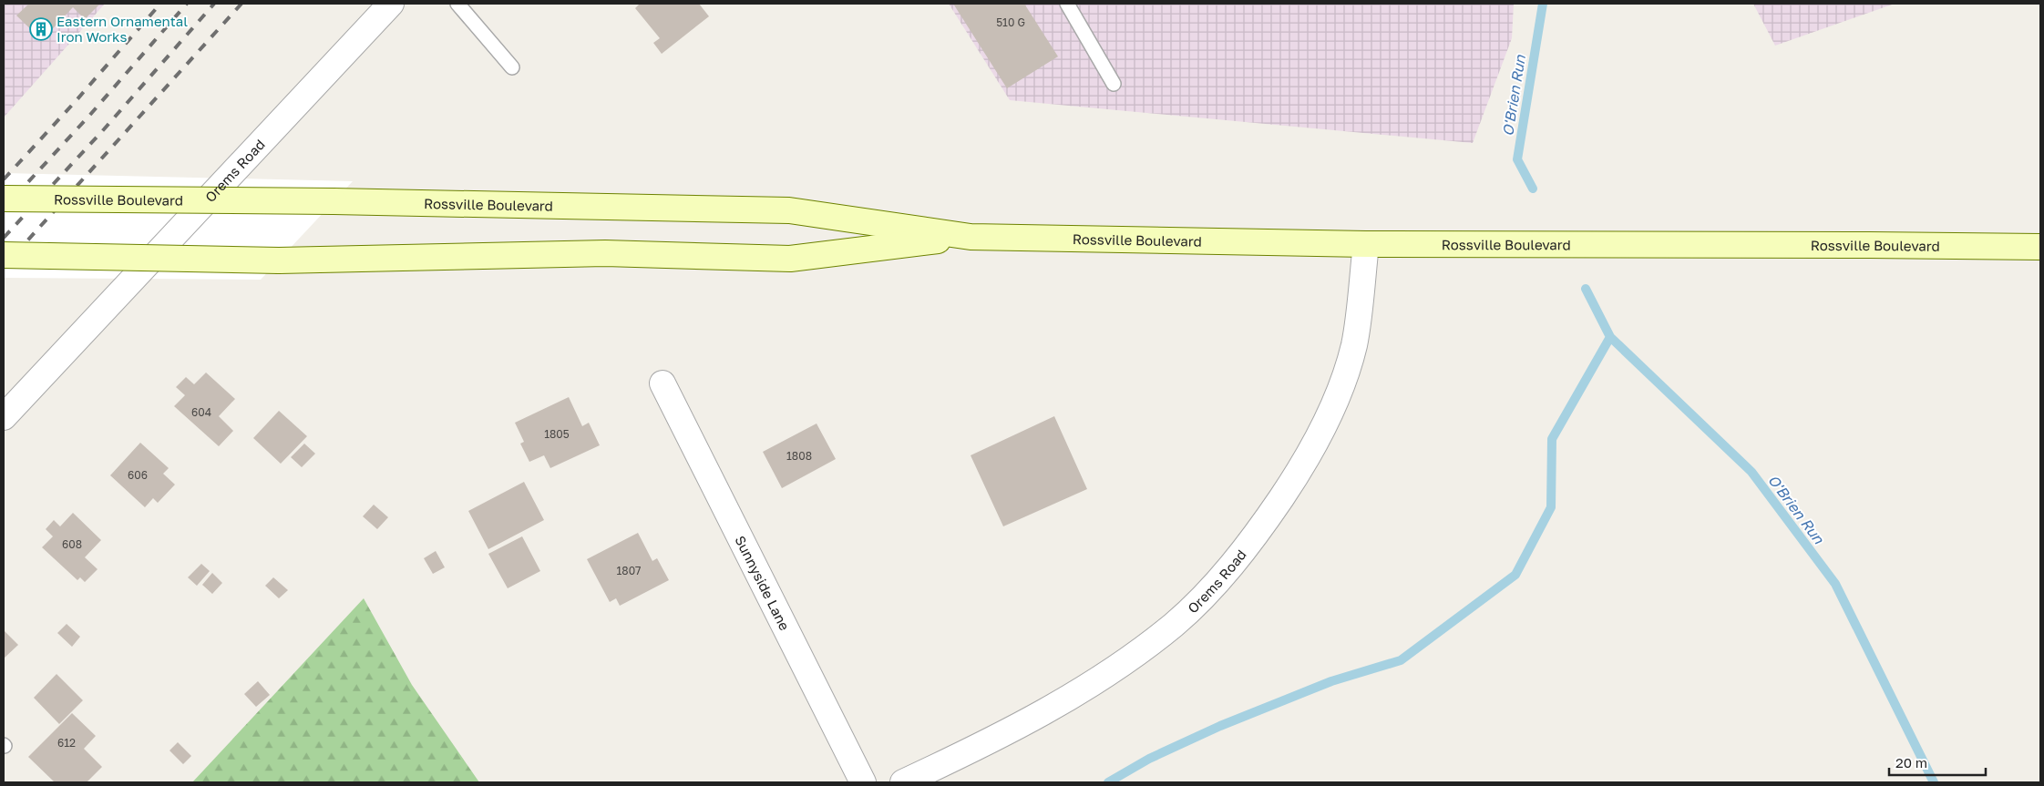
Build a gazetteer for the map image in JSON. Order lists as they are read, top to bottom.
{
  "streets": {
    "main road": ["Rossville Boulevard"],
    "street": ["Orems Road", "Sunnyside Lane"]
  },
  "crossings": [
    ["Orems Road", "Rossville Boulevard"]
  ],
  "water": ["O'Brien Run"],
  "places": {
    "building": ["Eastern Ornamental Iron Works"]
  },
  "house_numbers": [
    "510 G",
    "604",
    "1805",
    "1808",
    "606",
    "608",
    "1807",
    "612"
  ],
  "scale_bar": "20 m"
}
